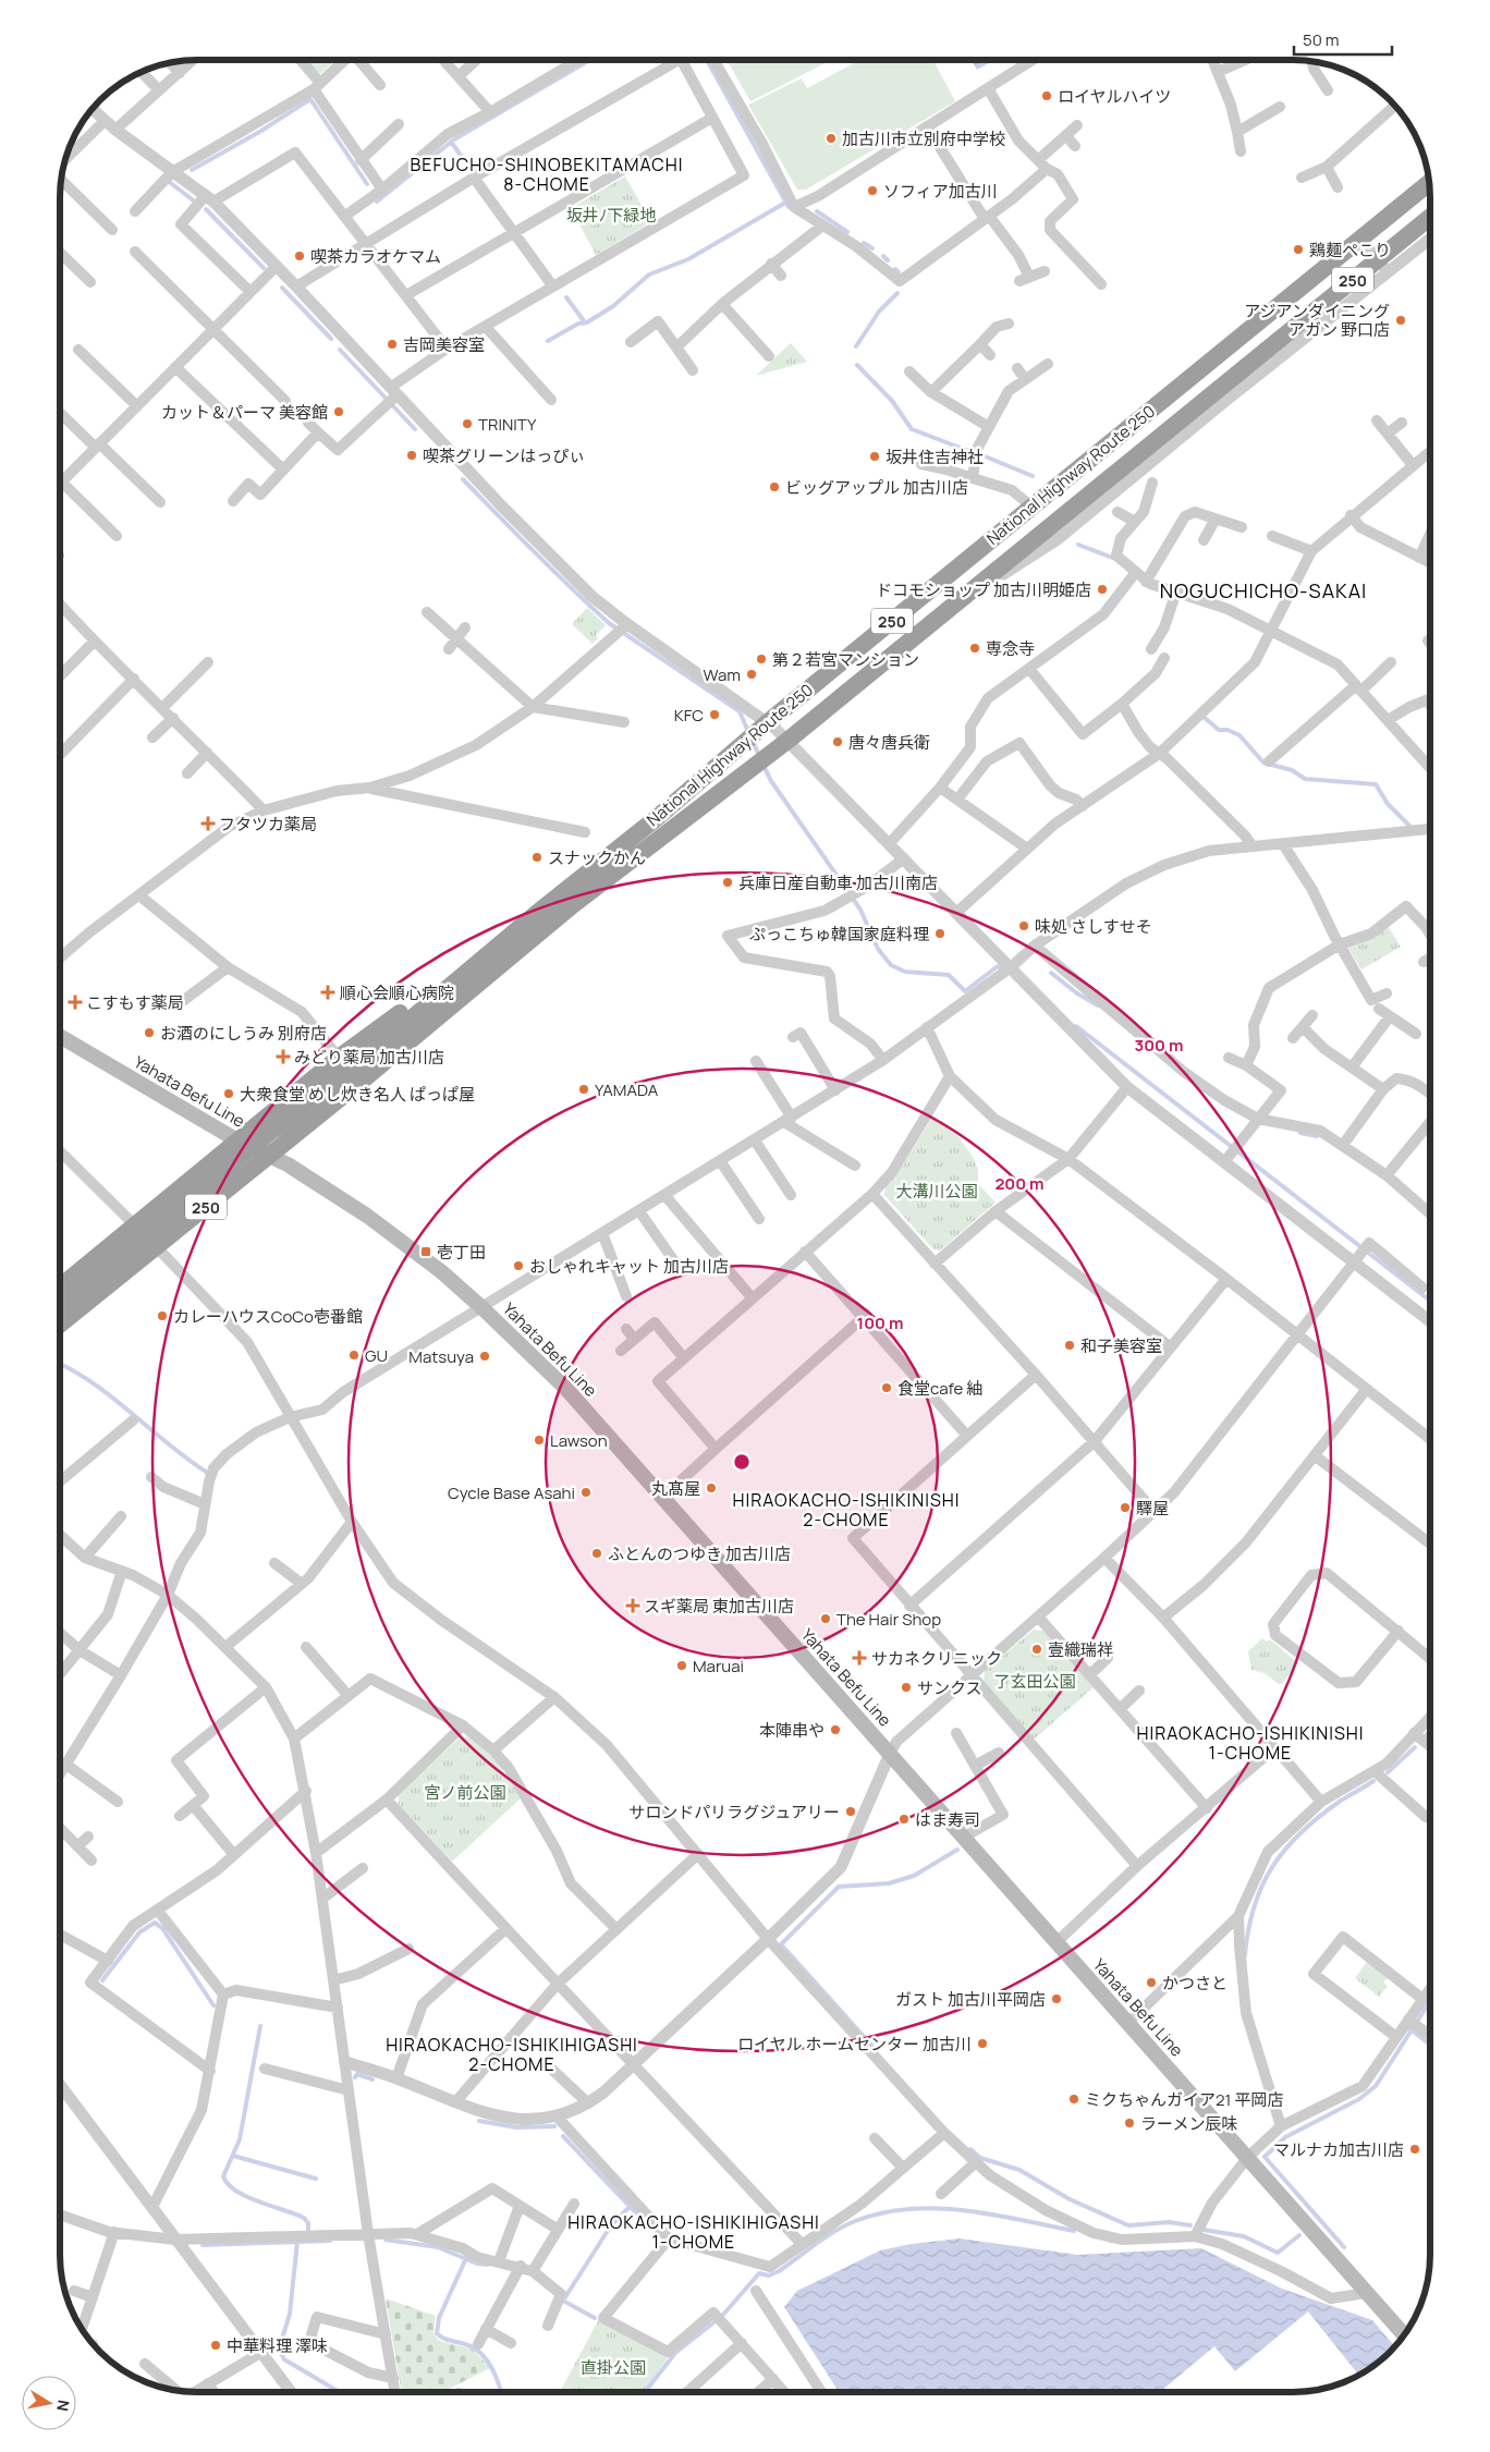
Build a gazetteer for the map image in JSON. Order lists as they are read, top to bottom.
{
  "streets": {
    "highway": ["250", "National Highway Route 250"],
    "main road": ["Yahata Befu Line"]
  },
  "crossings": [
    ["250", "National Highway Route 250"],
    ["250", "Yahata Befu Line"]
  ],
  "districts": [
    "BEFUCHO-SHINOBEKITAMACHI 8-CHOME",
    "NOGUCHICHO-SAKAI",
    "HIRAOKACHO-ISHIKINISHI 2-CHOME",
    "HIRAOKACHO-ISHIKINISHI 1-CHOME",
    "HIRAOKACHO-ISHIKIHIGASHI 2-CHOME",
    "HIRAOKACHO-ISHIKIHIGASHI 1-CHOME"
  ],
  "parks": [
    "坂井ﾉ下緑地",
    "大溝川公園",
    "了玄田公園",
    "宮ノ前公園",
    "直掛公園"
  ],
  "places": {
    "other": [
      "ロイヤルハイツ",
      "加古川市立別府中学校",
      "ソフィア加古川",
      "鶏麺ぺこり",
      "喫茶カラオケマム",
      "アジアンダイニング アガン 野口店",
      "吉岡美容室",
      "カット＆パーマ 美容館",
      "TRINITY",
      "喫茶グリーンはっぴぃ",
      "坂井住吉神社",
      "ビッグアップル 加古川店",
      "ドコモショップ 加古川明姫店",
      "専念寺",
      "第２若宮マンション",
      "Wam",
      "KFC",
      "唐々唐兵衛",
      "スナックかん",
      "兵庫日産自動車 加古川南店",
      "味処 さしすせそ",
      "ぷっこちゅ韓国家庭料理",
      "お酒のにしうみ 別府店",
      "YAMADA",
      "大衆食堂 めし炊き名人 ぱっぱ屋",
      "おしゃれキャット 加古川店",
      "カレーハウスCoCo壱番館",
      "和子美容室",
      "GU",
      "Matsuya",
      "食堂cafe 紬",
      "Lawson",
      "丸髙屋",
      "Cycle Base Asahi",
      "驛屋",
      "ふとんのつゆき 加古川店",
      "The Hair Shop",
      "壹織瑞祥",
      "Maruai",
      "サンクス",
      "本陣串や",
      "サロンドパリラグジュアリー",
      "はま寿司",
      "かつさと",
      "ガスト 加古川平岡店",
      "ロイヤル ホームセンター 加古川",
      "ミクちゃんガイア21 平岡店",
      "ラーメン辰味",
      "マルナカ加古川店",
      "中華料理 澤味"
    ],
    "health": [
      "フタツカ薬局",
      "順心会順心病院",
      "こすもす薬局",
      "みどり薬局 加古川店",
      "スギ薬局 東加古川店",
      "サカネクリニック"
    ],
    "transit": ["壱丁田"]
  },
  "scale_bar": "50 m",
  "north": "right",
  "rings": ["300 m", "200 m", "100 m"]
}
